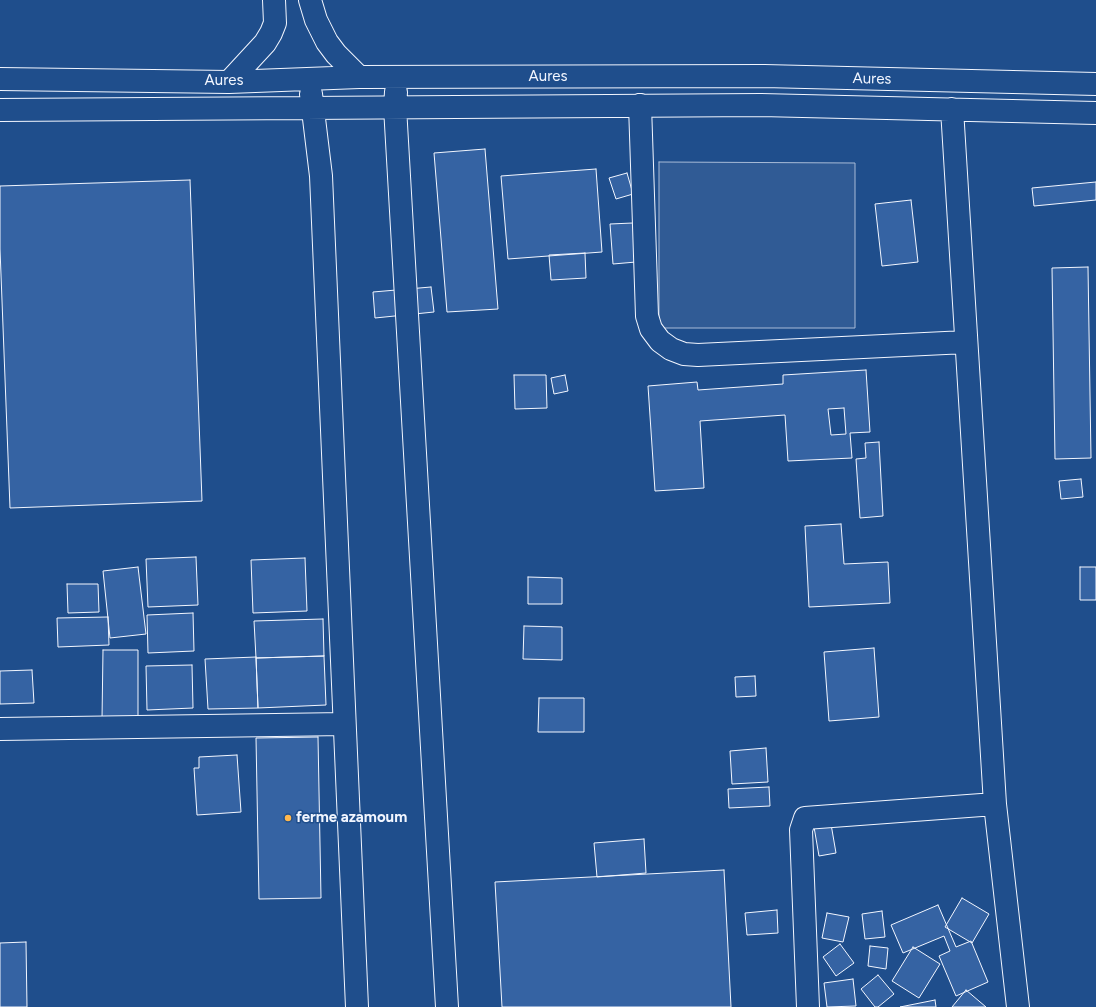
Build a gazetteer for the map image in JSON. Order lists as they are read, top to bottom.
{
  "streets": {
    "street": ["Aures"]
  },
  "places": ["ferme azamoum"]
}
